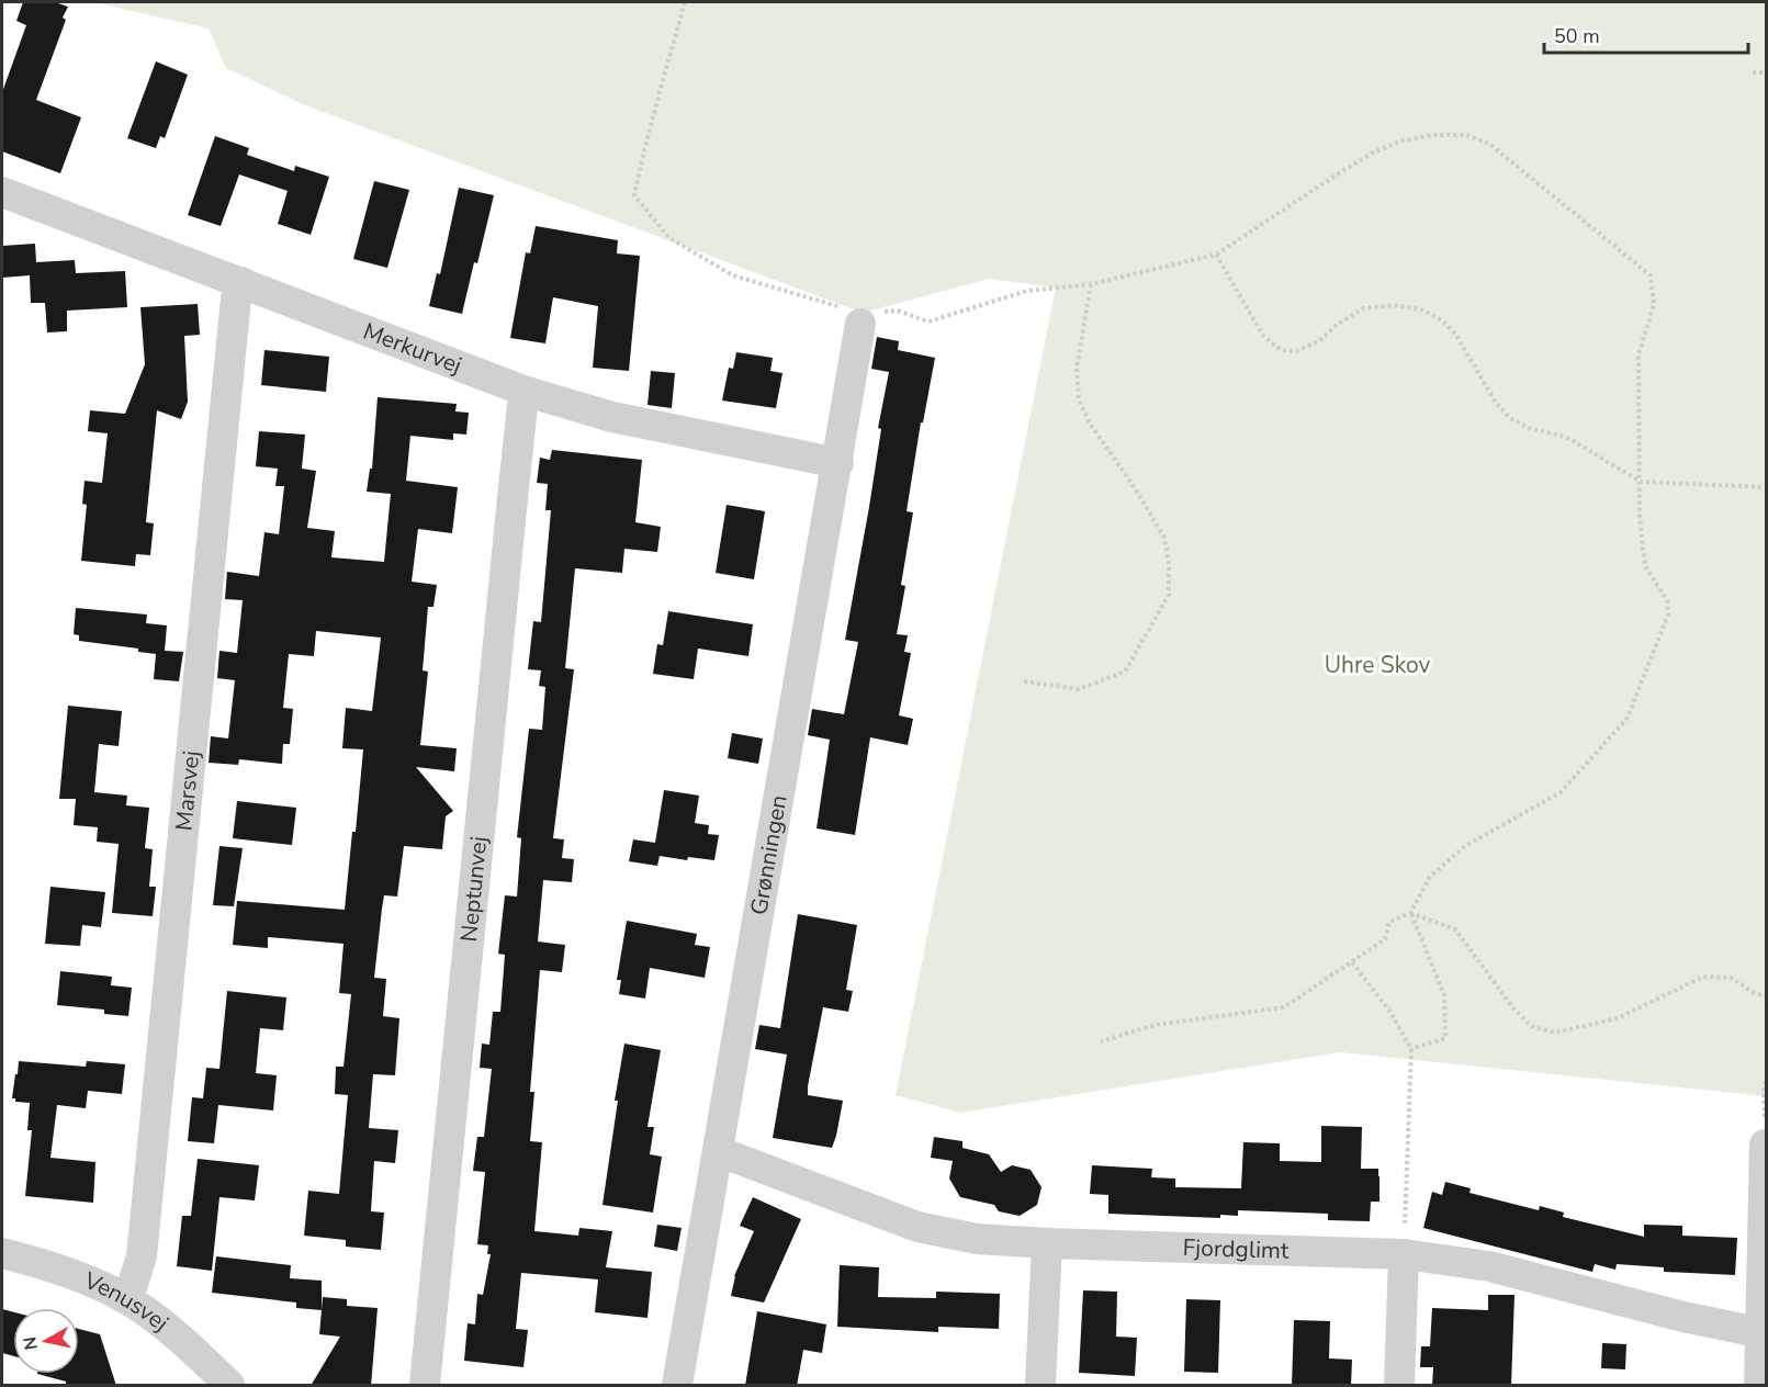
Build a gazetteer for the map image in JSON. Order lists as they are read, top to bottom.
{
  "streets": {
    "street": [
      "Merkurvej",
      "Marsvej",
      "Grønningen",
      "Neptunvej",
      "Fjordglimt",
      "Venusvej"
    ]
  },
  "crossings": [
    ["Merkurvej", "Marsvej"],
    ["Merkurvej", "Grønningen"],
    ["Merkurvej", "Neptunvej"],
    ["Marsvej", "Venusvej"],
    ["Grønningen", "Fjordglimt"]
  ],
  "parks": ["Uhre Skov"],
  "scale_bar": "50 m",
  "north": "left"
}
